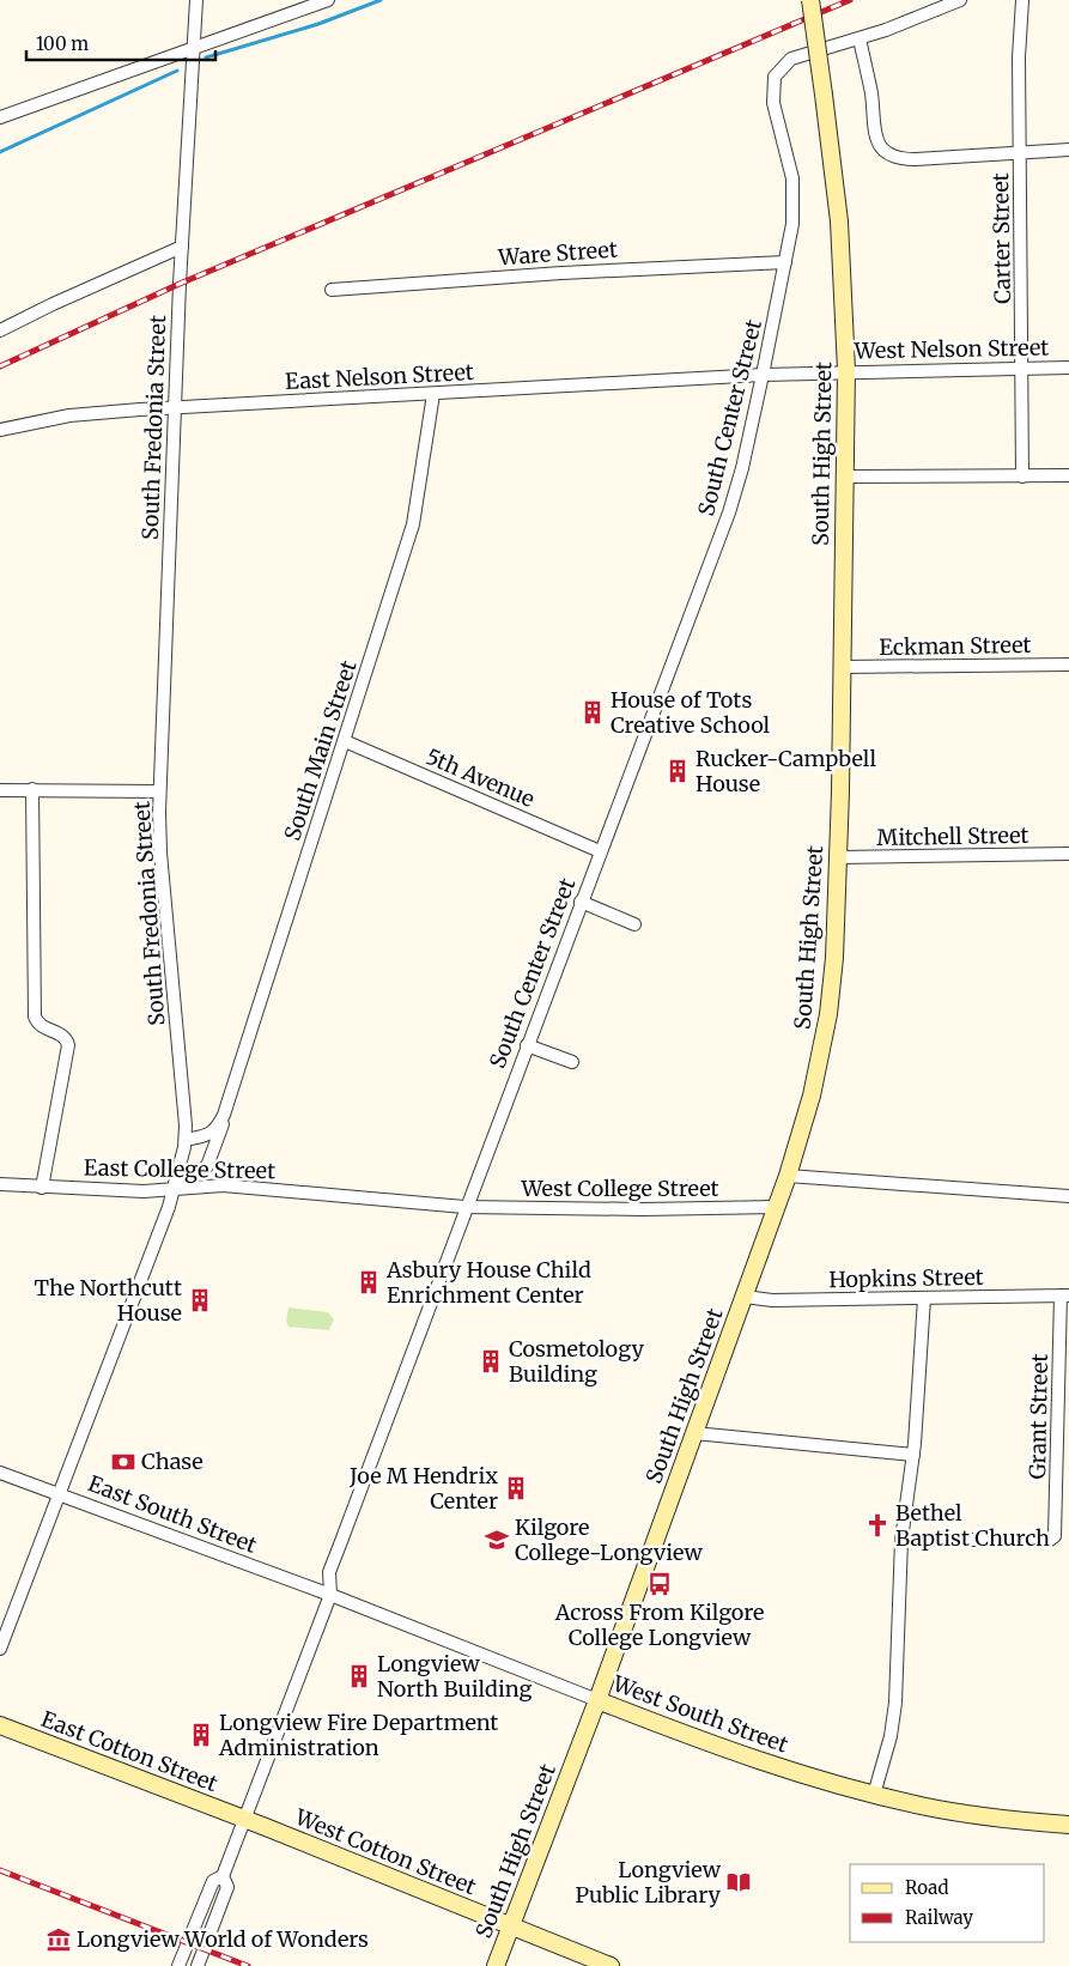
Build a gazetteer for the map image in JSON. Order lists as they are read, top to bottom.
{
  "streets": {
    "main road": [
      "South High Street",
      "West South Street",
      "East Cotton Street",
      "West Cotton Street"
    ],
    "street": [
      "Carter Street",
      "Ware Street",
      "West Nelson Street",
      "East Nelson Street",
      "South Center Street",
      "South Fredonia Street",
      "Eckman Street",
      "South Main Street",
      "5th Avenue",
      "Mitchell Street",
      "East College Street",
      "West College Street",
      "Hopkins Street",
      "Grant Street",
      "East South Street"
    ]
  },
  "crossings": [
    ["Carter Street", "West Nelson Street"],
    ["Ware Street", "South Center Street"],
    ["West Nelson Street", "East Nelson Street"],
    ["West Nelson Street", "South Center Street"],
    ["West Nelson Street", "South High Street"],
    ["East Nelson Street", "South Center Street"],
    ["East Nelson Street", "South Fredonia Street"],
    ["East Nelson Street", "South Main Street"],
    ["South Center Street", "5th Avenue"],
    ["South Center Street", "East College Street"],
    ["South Center Street", "West College Street"],
    ["South Center Street", "East South Street"],
    ["South Center Street", "West South Street"],
    ["South Center Street", "East Cotton Street"],
    ["South Center Street", "West Cotton Street"],
    ["South Fredonia Street", "South Main Street"],
    ["South Fredonia Street", "East College Street"],
    ["South Fredonia Street", "East South Street"],
    ["South High Street", "Eckman Street"],
    ["South High Street", "Mitchell Street"],
    ["South High Street", "West College Street"],
    ["South High Street", "Hopkins Street"],
    ["South High Street", "West South Street"],
    ["South High Street", "West Cotton Street"],
    ["South Main Street", "5th Avenue"],
    ["South Main Street", "East College Street"],
    ["East College Street", "West College Street"],
    ["Hopkins Street", "Grant Street"],
    ["East South Street", "West South Street"],
    ["East Cotton Street", "West Cotton Street"]
  ],
  "places": {
    "building": [
      "House of Tots Creative School",
      "Rucker-Campbell House",
      "Asbury House Child Enrichment Center",
      "The Northcutt House",
      "Cosmetology Building",
      "Joe M Hendrix Center",
      "Longview North Building",
      "Longview Fire Department Administration"
    ],
    "bank": ["Chase"],
    "church": ["Bethel Baptist Church"],
    "school or university": ["Kilgore College-Longview"],
    "bus stop": ["Across From Kilgore College Longview"],
    "library": ["Longview Public Library"],
    "museum": ["Longview World of Wonders"]
  },
  "legend": ["Road", "Railway"],
  "scale_bar": "100 m"
}
